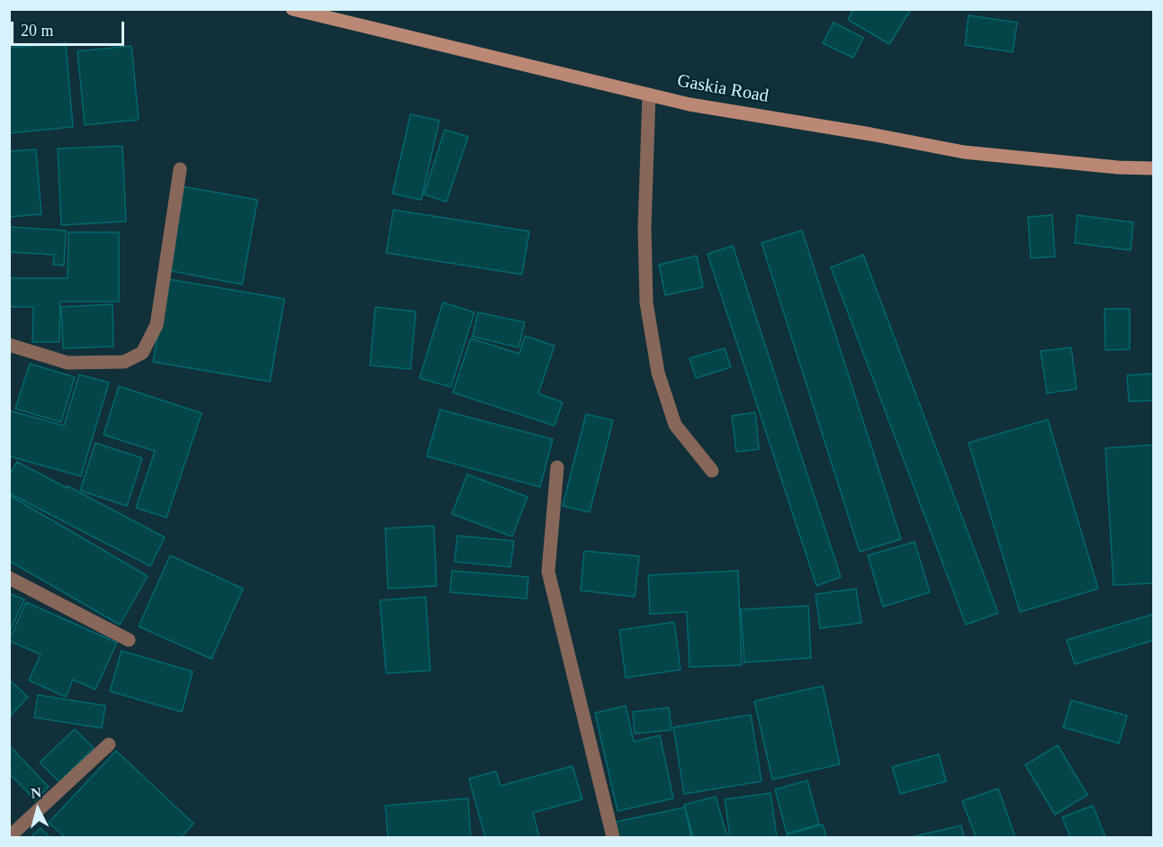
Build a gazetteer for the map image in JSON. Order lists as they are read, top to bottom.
{
  "streets": {
    "main road": ["Gaskia Road"]
  },
  "scale_bar": "20 m",
  "north": "top"
}
